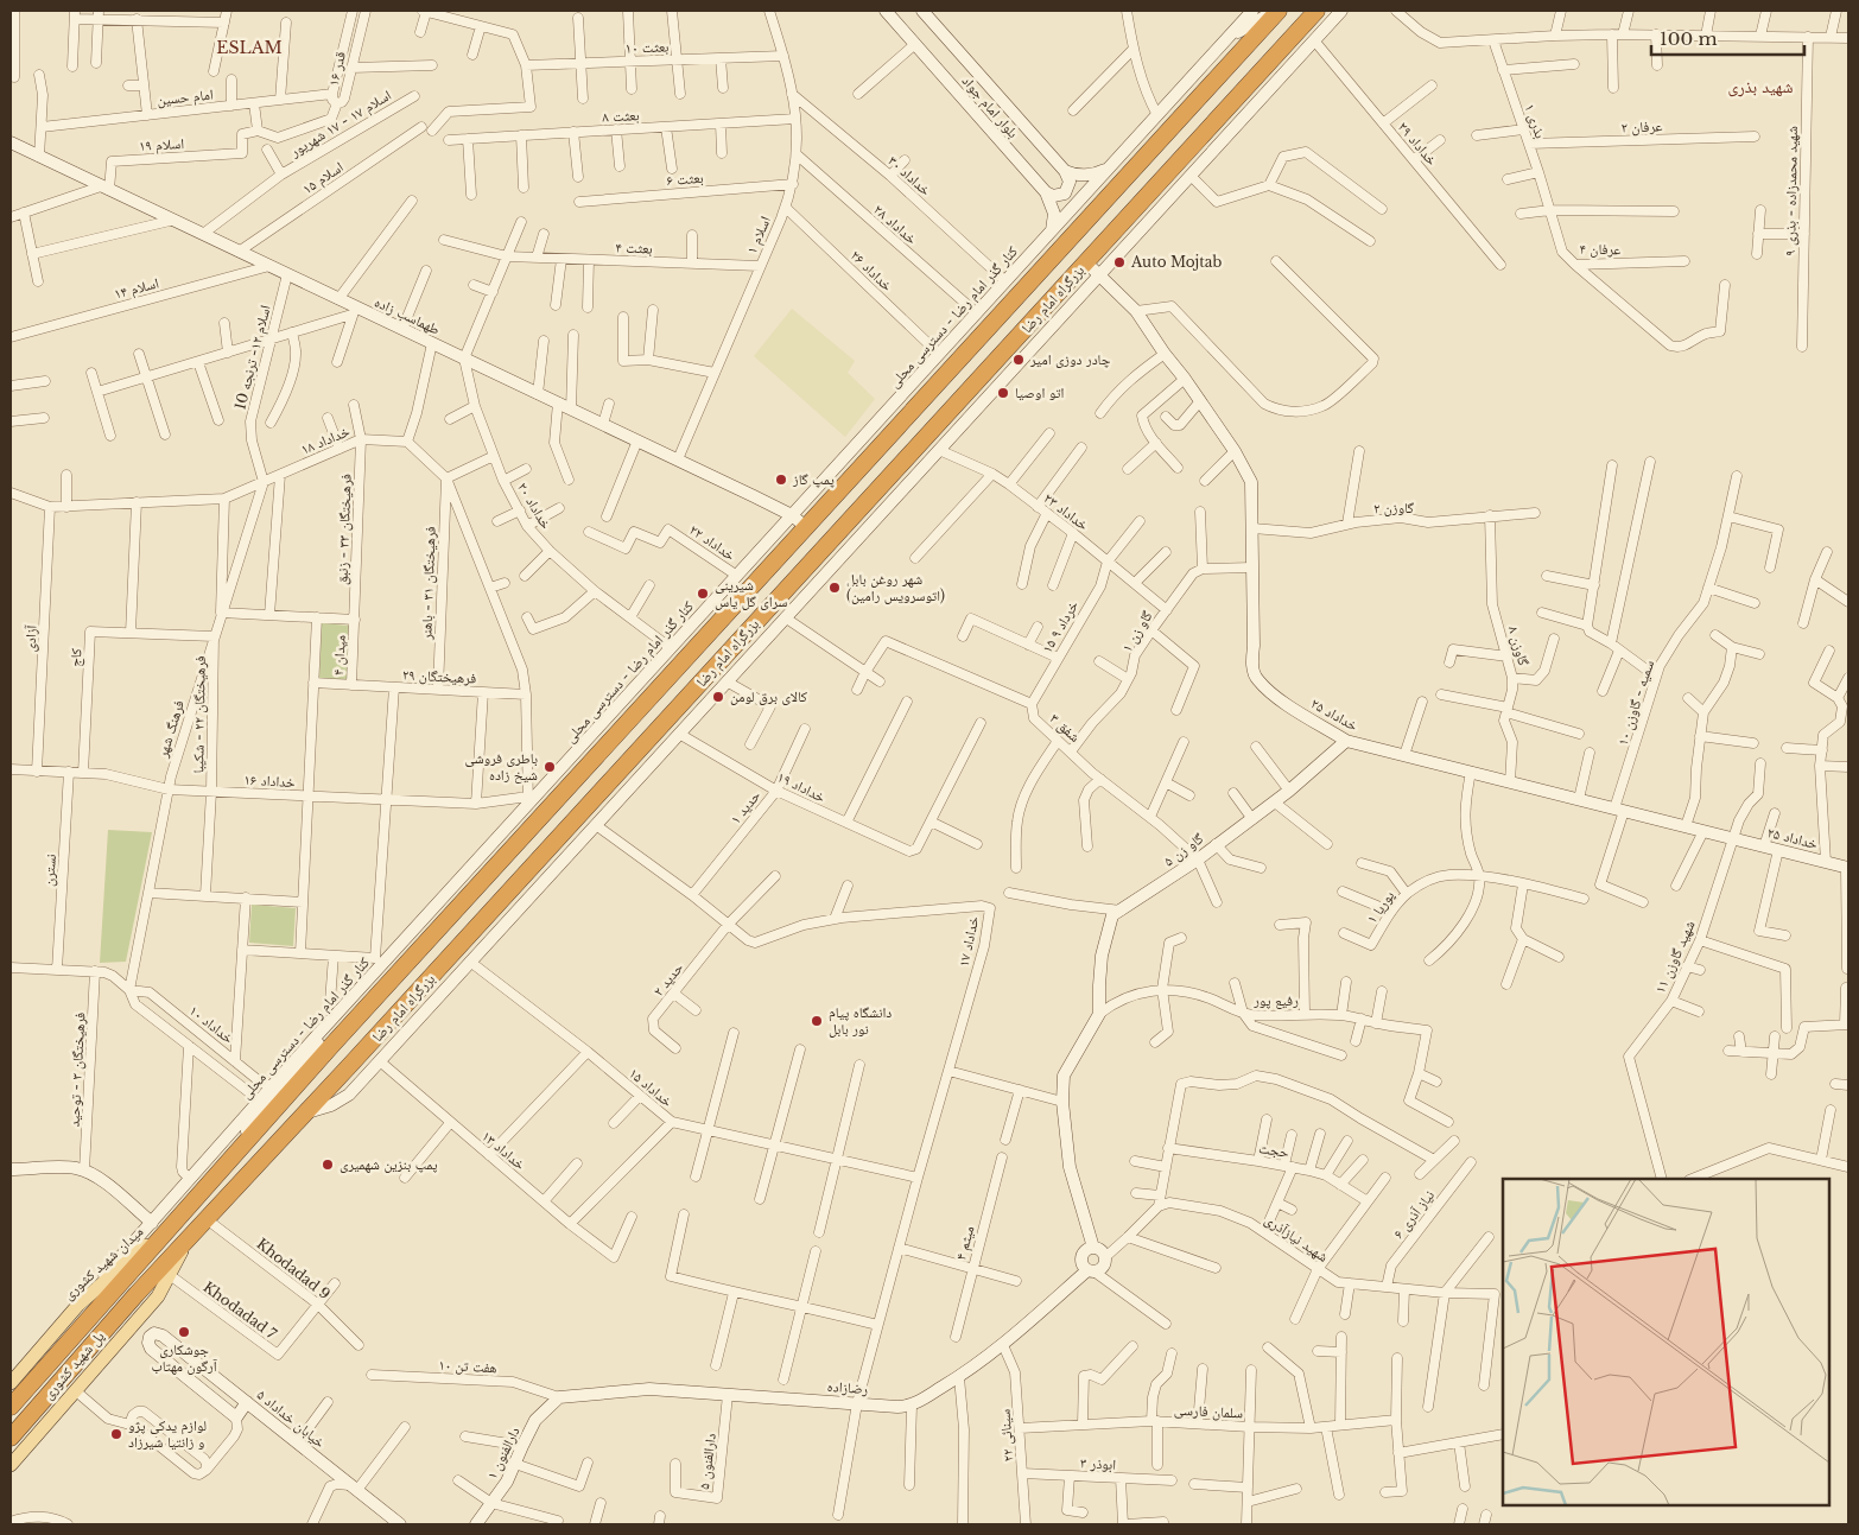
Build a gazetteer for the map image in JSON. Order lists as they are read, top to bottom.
{
  "streets": {
    "highway": ["بزرگراه امام رضا", "پل شهید کشوری"],
    "main road": [
      "بلوار امام جواد",
      "طهماسب زاده",
      "کنار گذر امام رضا - دسترسی محلی",
      "خداداد ۲۵",
      "گاو زن ۵",
      "میدان شهید کشوری",
      "رضازاده",
      "خیابان خداداد ۵",
      "دارالفنون ۱"
    ],
    "street": [
      "بعثت ۱۰",
      "قدر ۱۶",
      "امام حسین",
      "بعثت ۸",
      "بذری ۱",
      "اسلام ۱۷ - ۱۷ شهریور",
      "عرفان ۲",
      "خداداد ۲۹",
      "اسلام ۱۹",
      "خداداد ۳۰",
      "اسلام ۱۵",
      "بعثت ۶",
      "شهید محمدزاده - بذری ۹",
      "خداداد ۲۸",
      "اسلام ۱",
      "بعثت ۴",
      "عرفان ۴",
      "خداداد ۲۶",
      "اسلام ۱۴",
      "اسلام ۱۲- ترنجه 10",
      "خداداد ۱۸",
      "خداداد ۲۰",
      "گاوزن ۲",
      "خداداد ۲۳",
      "فرهیختگان ۳۳ - زنبق",
      "خداداد ۲۲",
      "فرهیختگان ۳۱ - باهنر",
      "۱۵ خرداد ۹",
      "گاو زن ۱",
      "آزادی",
      "گاوزن ۸",
      "میدان ۴",
      "کاج",
      "فرهیختگان ۲۹",
      "سمیه - گاوزن ۱۰",
      "فرهیختگان ۲۲ - شکیبا",
      "شفق ۳",
      "فرهنگ شهر",
      "خداداد ۱۶",
      "خداداد ۱۹",
      "حدید ۱",
      "نسترن",
      "پوریا ۱",
      "خداداد ۱۷",
      "شهید گاوزن ۱۱",
      "حدید ۲",
      "رفیع پور",
      "خداداد ۱۰",
      "فرهیختگان ۳ - توحید",
      "خداداد ۱۵",
      "خداداد ۱۳",
      "حجت",
      "نیاز آذری ۶",
      "شهید نیازآذری",
      "میثم ۴",
      "Khodadad 9",
      "Khodadad 7",
      "هفت تن ۱۰",
      "سلمان فارسی",
      "سینائی ۲۲",
      "دارالفنون ۵",
      "ابوذر ۳"
    ]
  },
  "crossings": [
    ["بعثت ۱۰", "اسلام ۱"],
    ["قدر ۱۶", "امام حسین"],
    ["بلوار امام جواد", "کنار گذر امام رضا - دسترسی محلی"],
    ["بعثت ۸", "اسلام ۱"],
    ["بذری ۱", "عرفان ۲"],
    ["بذری ۱", "عرفان ۴"],
    ["اسلام ۱۷ - ۱۷ شهریور", "طهماسب زاده"],
    ["اسلام ۱۹", "طهماسب زاده"],
    ["خداداد ۳۰", "اسلام ۱"],
    ["خداداد ۳۰", "کنار گذر امام رضا - دسترسی محلی"],
    ["اسلام ۱۵", "طهماسب زاده"],
    ["بعثت ۶", "اسلام ۱"],
    ["خداداد ۲۸", "اسلام ۱"],
    ["خداداد ۲۸", "کنار گذر امام رضا - دسترسی محلی"],
    ["اسلام ۱", "بعثت ۴"],
    ["اسلام ۱", "خداداد ۲۶"],
    ["اسلام ۱", "طهماسب زاده"],
    ["خداداد ۲۶", "کنار گذر امام رضا - دسترسی محلی"],
    ["اسلام ۱۴", "طهماسب زاده"],
    ["بزرگراه امام رضا", "طهماسب زاده"],
    ["بزرگراه امام رضا", "خداداد ۲۵"],
    ["بزرگراه امام رضا", "میدان شهید کشوری"],
    ["بزرگراه امام رضا", "Khodadad 9"],
    ["بزرگراه امام رضا", "پل شهید کشوری"],
    ["طهماسب زاده", "کنار گذر امام رضا - دسترسی محلی"],
    ["طهماسب زاده", "اسلام ۱۲- ترنجه 10"],
    ["طهماسب زاده", "خداداد ۲۰"],
    ["کنار گذر امام رضا - دسترسی محلی", "خداداد ۲۰"],
    ["کنار گذر امام رضا - دسترسی محلی", "خداداد ۲۲"],
    ["کنار گذر امام رضا - دسترسی محلی", "خداداد ۱۶"],
    ["کنار گذر امام رضا - دسترسی محلی", "خداداد ۱۰"],
    ["کنار گذر امام رضا - دسترسی محلی", "میدان شهید کشوری"],
    ["اسلام ۱۲- ترنجه 10", "خداداد ۱۸"],
    ["اسلام ۱۲- ترنجه 10", "فرهنگ شهر"],
    ["خداداد ۱۸", "فرهیختگان ۳۳ - زنبق"],
    ["خداداد ۱۸", "آزادی"],
    ["خداداد ۱۸", "فرهنگ شهر"],
    ["گاوزن ۲", "گاوزن ۸"],
    ["گاوزن ۲", "خداداد ۲۵"],
    ["خداداد ۲۳", "۱۵ خرداد ۹"],
    ["خداداد ۲۳", "گاو زن ۱"],
    ["فرهیختگان ۳۳ - زنبق", "میدان ۴"],
    ["فرهیختگان ۳۱ - باهنر", "فرهیختگان ۲۹"],
    ["۱۵ خرداد ۹", "شفق ۳"],
    ["گاو زن ۱", "شفق ۳"],
    ["آزادی", "خداداد ۱۶"],
    ["گاوزن ۸", "خداداد ۲۵"],
    ["میدان ۴", "فرهیختگان ۲۹"],
    ["کاج", "فرهیختگان ۲۲ - شکیبا"],
    ["کاج", "فرهنگ شهر"],
    ["کاج", "خداداد ۱۶"],
    ["سمیه - گاوزن ۱۰", "خداداد ۲۵"],
    ["فرهیختگان ۲۲ - شکیبا", "فرهنگ شهر"],
    ["فرهیختگان ۲۲ - شکیبا", "خداداد ۱۶"],
    ["خداداد ۲۵", "گاو زن ۵"],
    ["خداداد ۲۵", "شهید گاوزن ۱۱"],
    ["شفق ۳", "گاو زن ۵"],
    ["فرهنگ شهر", "خداداد ۱۶"],
    ["فرهنگ شهر", "خداداد ۱۰"],
    ["خداداد ۱۶", "نسترن"],
    ["خداداد ۱۹", "حدید ۱"],
    ["حدید ۱", "خداداد ۱۷"],
    ["گاو زن ۵", "رفیع پور"],
    ["نسترن", "خداداد ۱۰"],
    ["خداداد ۱۷", "حدید ۲"],
    ["خداداد ۱۷", "خداداد ۱۵"],
    ["خداداد ۱۷", "رضازاده"],
    ["خداداد ۱۰", "فرهیختگان ۳ - توحید"],
    ["نیاز آذری ۶", "شهید نیازآذری"],
    ["Khodadad 9", "Khodadad 7"],
    ["هفت تن ۱۰", "رضازاده"],
    ["هفت تن ۱۰", "دارالفنون ۱"],
    ["رضازاده", "دارالفنون ۱"],
    ["رضازاده", "دارالفنون ۵"],
    ["سلمان فارسی", "سینائی ۲۲"],
    ["سینائی ۲۲", "ابوذر ۳"]
  ],
  "districts": ["ESLAM", "شهید بذری"],
  "places": [
    "Auto Mojtab",
    "چادر دوزی امیر",
    "اتو اوصیا",
    "پمپ گاز",
    "شهر روغن بابل (اتوسرویس رامین)",
    "شیرینی سرای گل یاس",
    "کالای برق لومن",
    "باطری فروشی شیخ زاده",
    "دانشگاه پیام نور بابل",
    "پمپ بنزین شهمیری",
    "جوشکاری آرگون مهتاب",
    "لوازم یدکی پژو و زانتیا شیرزاد"
  ],
  "scale_bar": "100 m"
}
